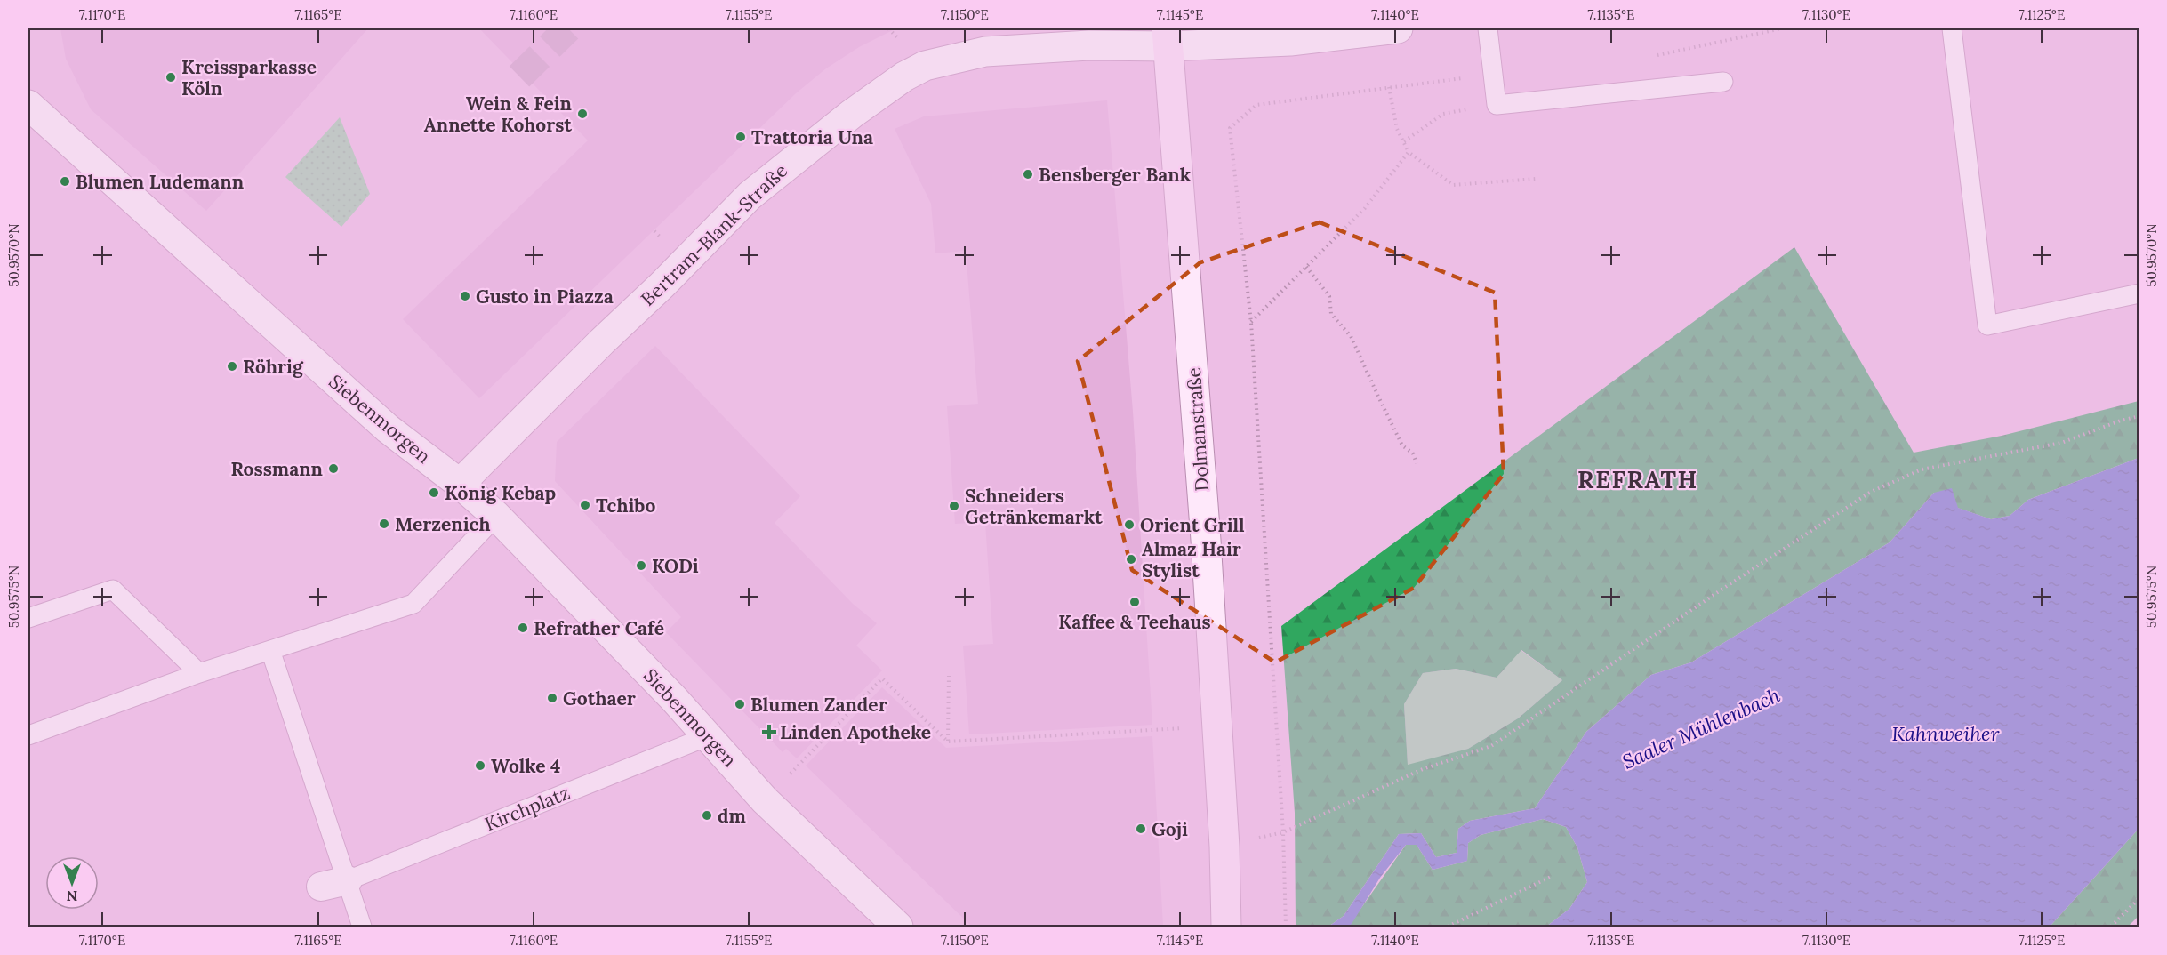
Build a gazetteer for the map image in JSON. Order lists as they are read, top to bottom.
{
  "streets": {
    "main road": ["Dolmanstraße"],
    "street": ["Bertram-Blank-Straße", "Siebenmorgen", "Kirchplatz"]
  },
  "crossings": [
    ["Bertram-Blank-Straße", "Siebenmorgen"],
    ["Bertram-Blank-Straße", "Dolmanstraße"],
    ["Siebenmorgen", "Kirchplatz"]
  ],
  "districts": ["REFRATH"],
  "water": ["Saaler Mühlenbach", "Kahnweiher"],
  "places": {
    "other": [
      "Kreissparkasse Köln",
      "Wein & Fein Annette Kohorst",
      "Trattoria Una",
      "Bensberger Bank",
      "Blumen Ludemann",
      "Gusto in Piazza",
      "Röhrig",
      "Rossmann",
      "König Kebap",
      "Tchibo",
      "Schneiders Getränkemarkt",
      "Merzenich",
      "Orient Grill",
      "Almaz Hair Stylist",
      "KODi",
      "Kaffee & Teehaus",
      "Refrather Café",
      "Gothaer",
      "Blumen Zander",
      "Wolke 4",
      "dm",
      "Goji"
    ],
    "health": ["Linden Apotheke"]
  },
  "north": "bottom",
  "coordinates": [
    "7.1170°E",
    "7.1165°E",
    "7.1160°E",
    "7.1155°E",
    "7.1150°E",
    "7.1145°E",
    "7.1140°E",
    "7.1135°E",
    "7.1130°E",
    "7.1125°E",
    "50.9570°N",
    "50.9575°N"
  ]
}
